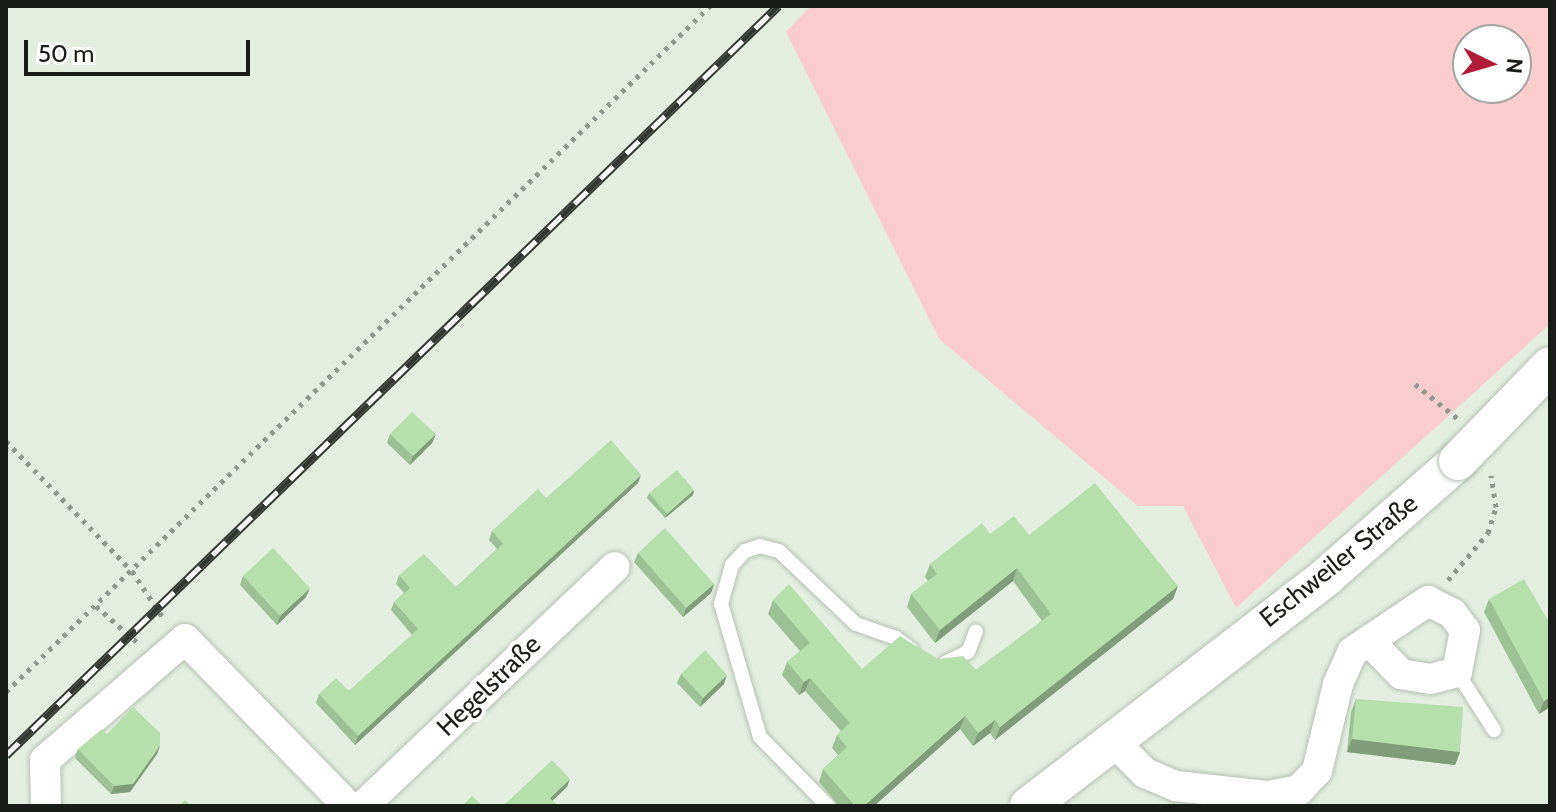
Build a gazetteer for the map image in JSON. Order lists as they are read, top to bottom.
{
  "streets": {
    "street": ["Eschweiler Straße", "Hegelstraße"]
  },
  "scale_bar": "50 m",
  "north": "right"
}
